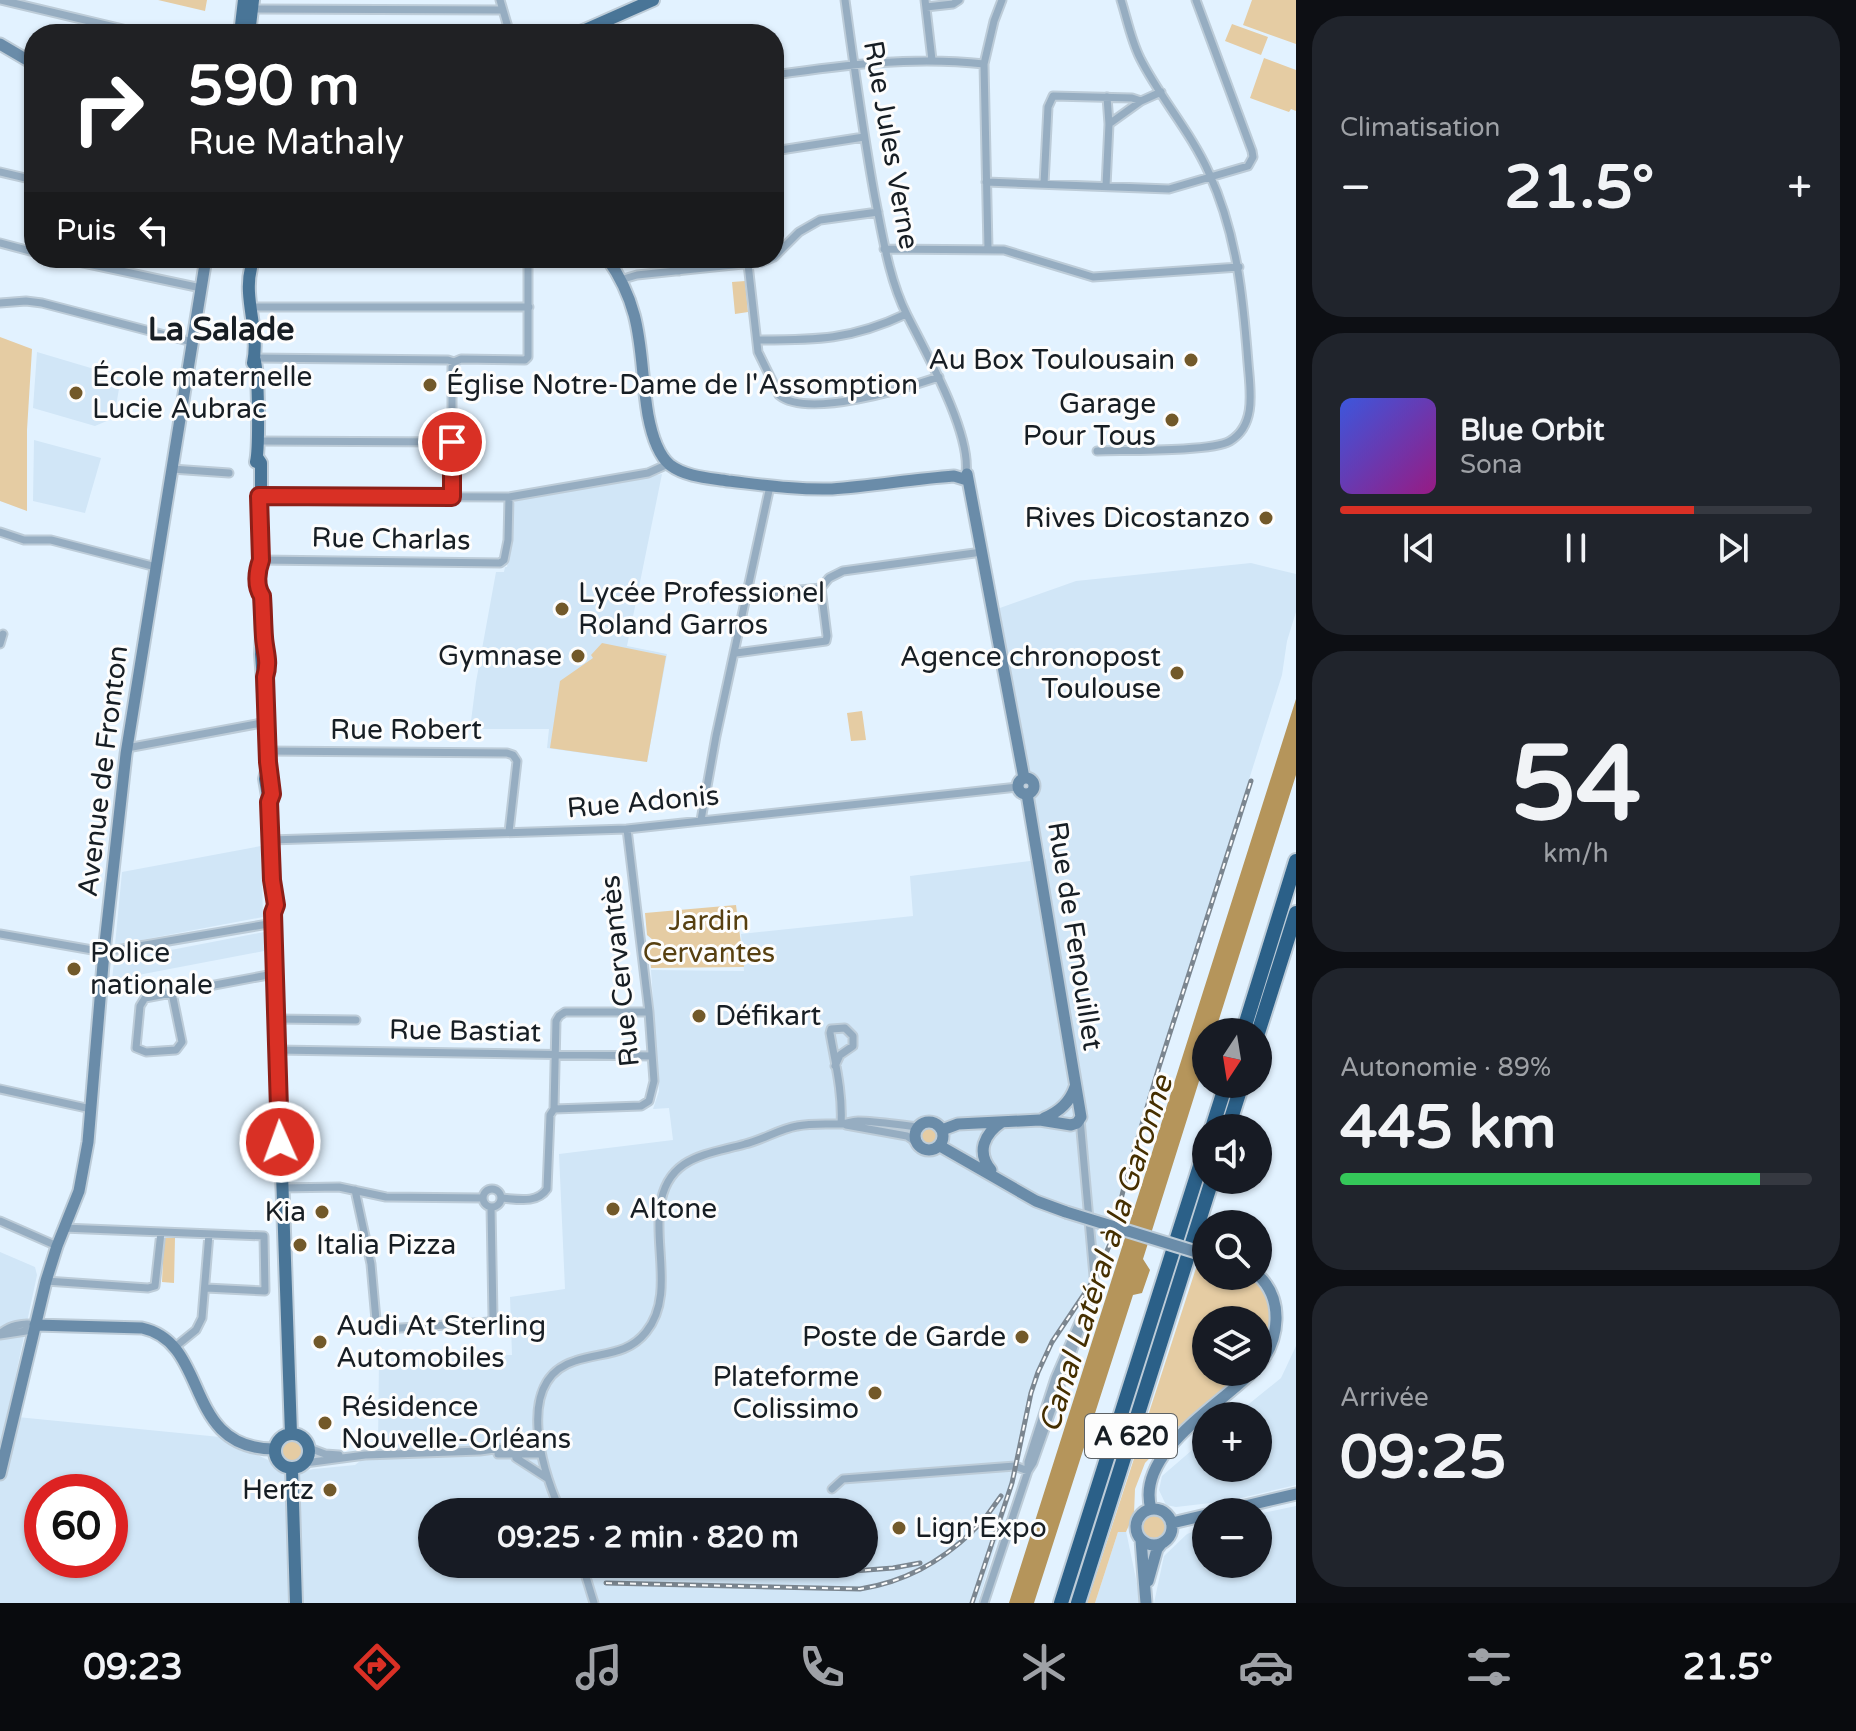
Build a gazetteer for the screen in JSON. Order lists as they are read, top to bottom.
{
  "streets": {
    "highway": ["A 620"],
    "street": [
      "Rue Jules Verne",
      "Rue Charlas",
      "Rue Robert",
      "Avenue de Fronton",
      "Rue Adonis",
      "Rue de Fenouillet",
      "Rue Cervantès",
      "Rue Bastiat"
    ]
  },
  "crossings": [
    ["Rue Jules Verne", "Rue de Fenouillet"],
    ["Rue Robert", "Rue Adonis"],
    ["Rue Adonis", "Rue de Fenouillet"],
    ["Rue Adonis", "Rue Cervantès"],
    ["Rue Cervantès", "Rue Bastiat"]
  ],
  "districts": ["La Salade"],
  "water": ["Canal Latéral à la Garonne"],
  "parks": ["Jardin Cervantes"],
  "places": [
    "Au Box Toulousain",
    "Église Notre-Dame de l'Assomption",
    "École maternelle Lucie Aubrac",
    "Garage Pour Tous",
    "Rives Dicostanzo",
    "Lycée Professionel Roland Garros",
    "Gymnase",
    "Agence chronopost Toulouse",
    "Police nationale",
    "Défikart",
    "Altone",
    "Kia",
    "Italia Pizza",
    "Poste de Garde",
    "Audi At Sterling Automobiles",
    "Plateforme Colissimo",
    "Résidence Nouvelle-Orléans",
    "Hertz",
    "Lign'Expo"
  ],
  "north": "bottom",
  "page": {
    "tile": [
      "Climatisation",
      ["54", "km/h"],
      ["Autonomie · 89%", "445 km"],
      ["Arrivée", "09:25"]
    ],
    "turn": ["590 m", "Rue Mathaly"],
    "heat": ["−", "21.5°", "+"],
    "then": "Puis",
    "song": ["Blue Orbit", "Sona"],
    "map_buttons": ["+", "−"],
    "limit": "60",
    "trip": "09:25 · 2 min · 820 m",
    "tabs": ["09:23", "21.5°"]
  }
}
